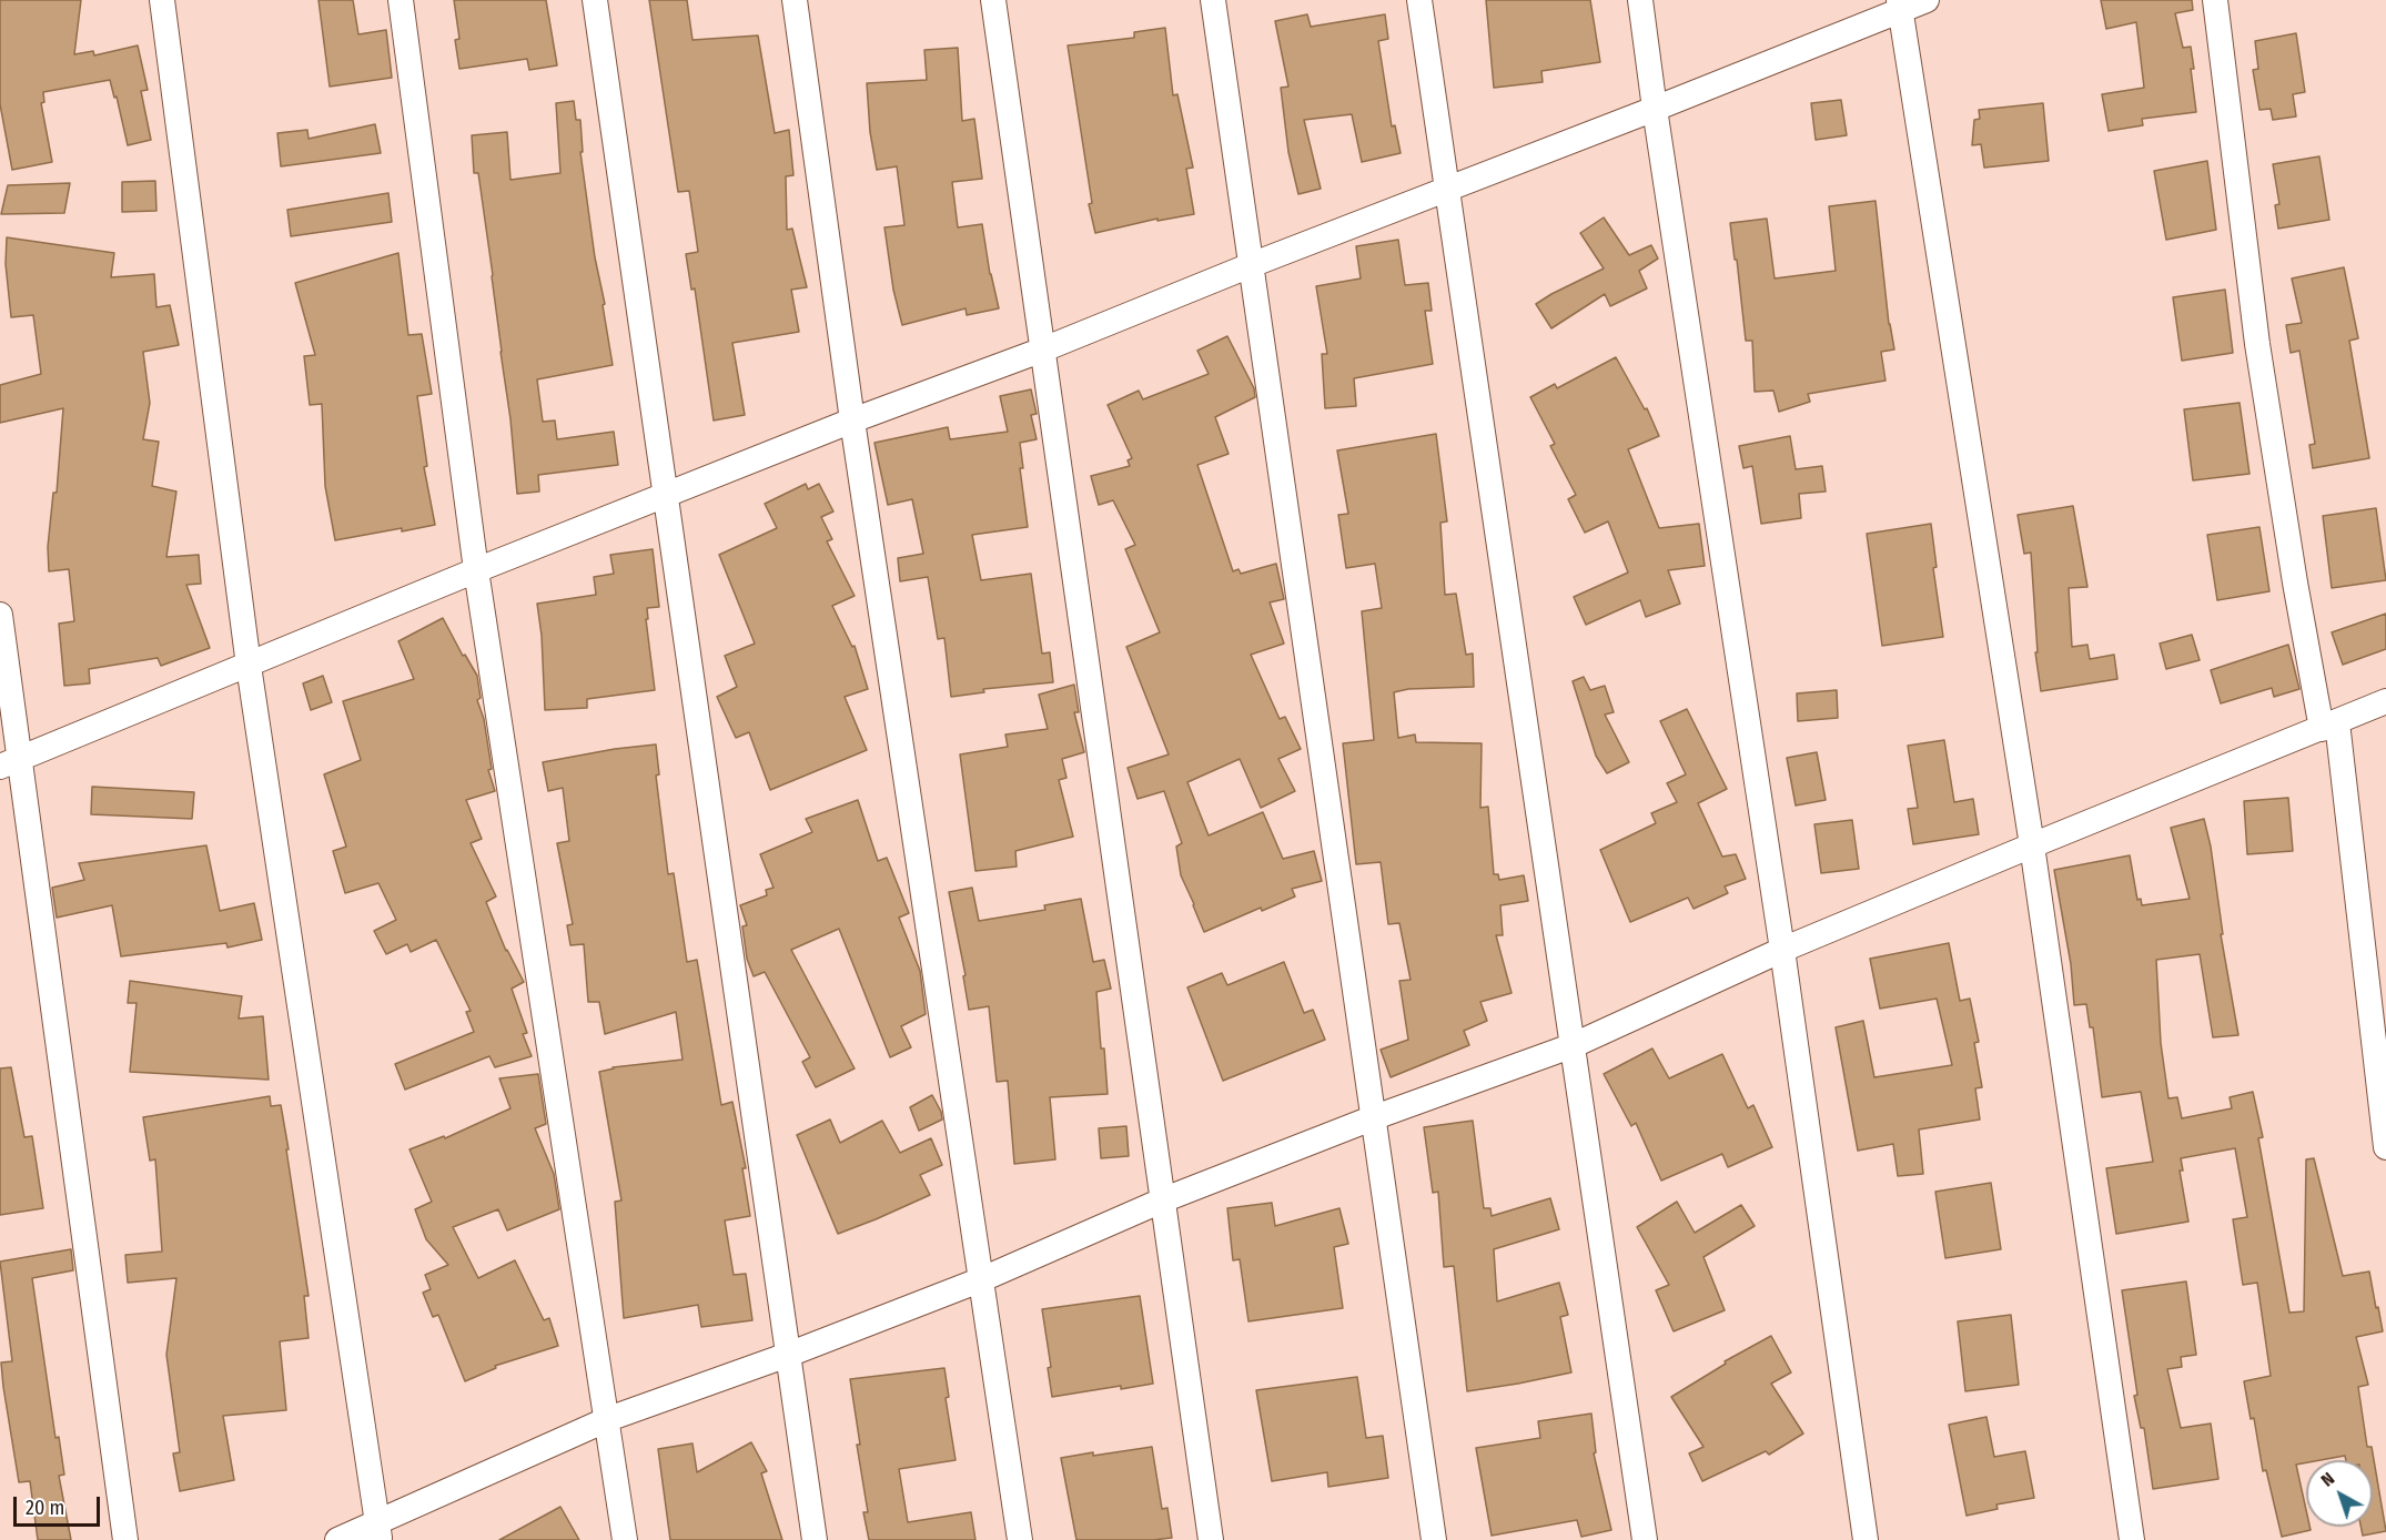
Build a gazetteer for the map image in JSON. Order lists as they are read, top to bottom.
{
  "scale_bar": "20 m",
  "north": "top left"
}
